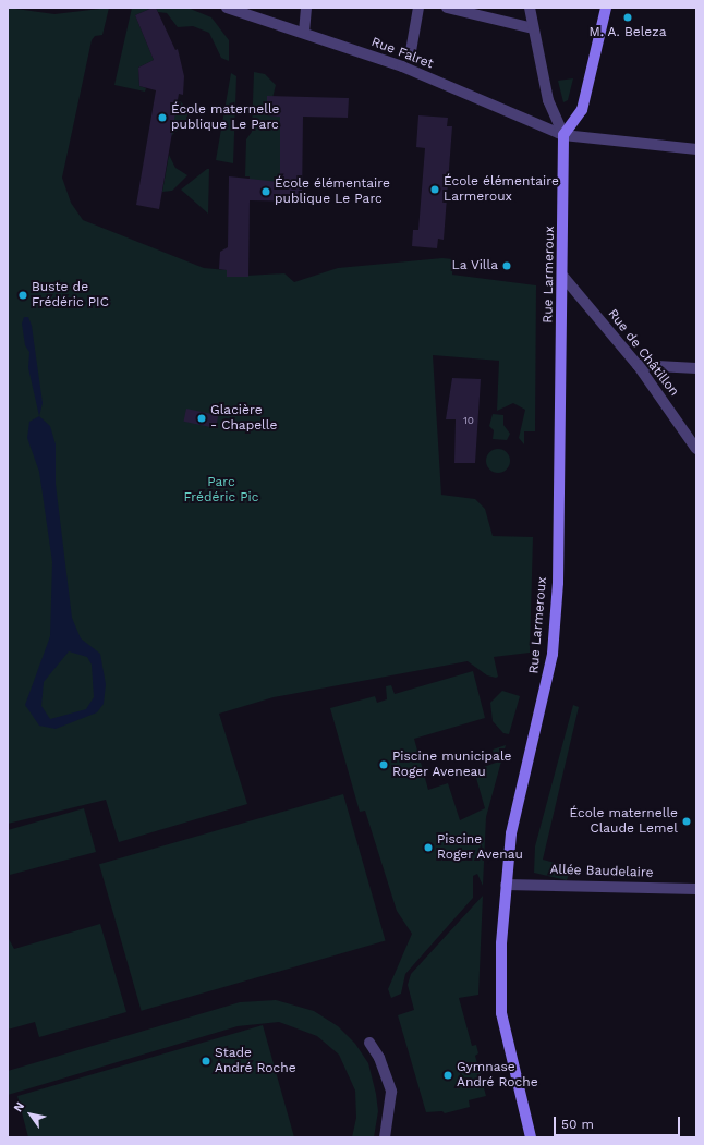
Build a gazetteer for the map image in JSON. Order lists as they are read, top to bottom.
{
  "streets": {
    "main road": ["Rue Larmeroux"],
    "street": ["Rue Falret", "Rue de Châtillon", "Allée Baudelaire"]
  },
  "crossings": [
    ["Rue Falret", "Rue Larmeroux"],
    ["Rue Larmeroux", "Rue de Châtillon"],
    ["Rue Larmeroux", "Allée Baudelaire"]
  ],
  "parks": ["Parc Frédéric Pic"],
  "places": [
    "M. A. Beleza",
    "École maternelle publique Le Parc",
    "École élémentaire Larmeroux",
    "École élémentaire publique Le Parc",
    "La Villa",
    "Buste de Frédéric PIC",
    "Glacière - Chapelle",
    "Piscine municipale Roger Aveneau",
    "École maternelle Claude Lemel",
    "Piscine Roger Avenau",
    "Stade André Roche",
    "Gymnase André Roche"
  ],
  "house_numbers": ["10"],
  "scale_bar": "50 m",
  "north": "top left"
}
